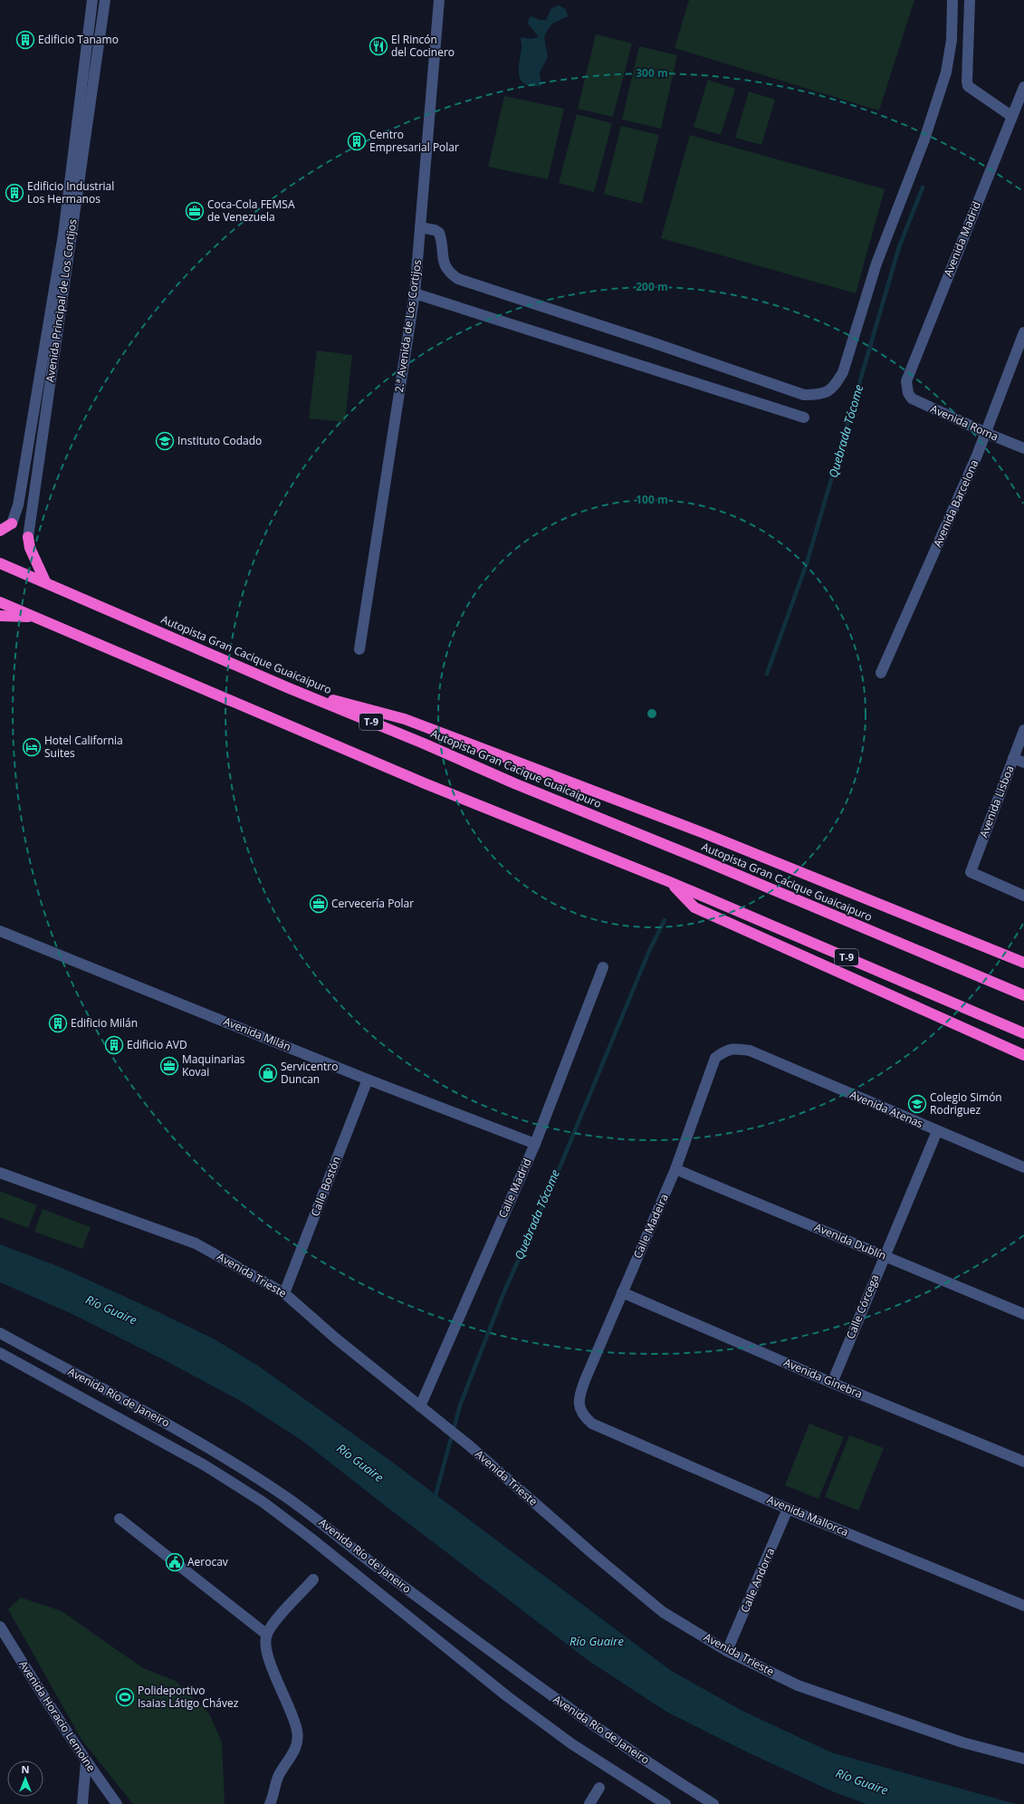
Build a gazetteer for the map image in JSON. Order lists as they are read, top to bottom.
{
  "streets": {
    "highway": ["Autopista Gran Cacique Guaicaipuro", "T-9"],
    "street": [
      "Avenida Madrid",
      "Avenida Principal de Los Cortijos",
      "2.ª Avenida de Los Cortijos",
      "Avenida Roma",
      "Avenida Barcelona",
      "Avenida Lisboa",
      "Avenida Milán",
      "Avenida Atenas",
      "Calle Bostón",
      "Calle Madrid",
      "Calle Madeira",
      "Avenida Dublín",
      "Avenida Trieste",
      "Calle Córcega",
      "Avenida Ginebra",
      "Avenida Río de Janeiro",
      "Avenida Mallorca",
      "Calle Andorra",
      "Avenida Horacio Lemoine"
    ]
  },
  "crossings": [
    ["Avenida Madrid", "Avenida Roma"],
    ["Avenida Roma", "Avenida Barcelona"],
    ["Avenida Milán", "Calle Bostón"],
    ["Avenida Milán", "Calle Madrid"],
    ["Avenida Atenas", "Calle Madeira"],
    ["Avenida Atenas", "Calle Córcega"],
    ["Calle Bostón", "Avenida Trieste"],
    ["Calle Madrid", "Avenida Trieste"],
    ["Calle Madeira", "Avenida Dublín"],
    ["Calle Madeira", "Avenida Ginebra"],
    ["Calle Madeira", "Avenida Mallorca"],
    ["Avenida Dublín", "Calle Córcega"],
    ["Avenida Trieste", "Calle Andorra"],
    ["Calle Córcega", "Avenida Ginebra"],
    ["Avenida Mallorca", "Calle Andorra"]
  ],
  "water": ["Quebrada Tócome", "Río Guaire"],
  "places": {
    "building": [
      "Edificio Tanamo",
      "Centro Empresarial Polar",
      "Edificio Industrial Los Hermanos",
      "Edificio Milán",
      "Edificio AVD"
    ],
    "restaurant": ["El Rincón del Cocinero"],
    "office": ["Coca-Cola FEMSA de Venezuela", "Cervecería Polar", "Maquinarias Kovai"],
    "school or university": ["Instituto Codado", "Colegio Simón Rodriguez"],
    "hotel": ["Hotel California Suites"],
    "shop": ["Servicentro Duncan"],
    "public building": ["Aerocav"],
    "sports": ["Polideportivo Isaias Látigo Chávez"]
  },
  "north": "top",
  "rings": ["300 m", "200 m", "100 m"]
}
